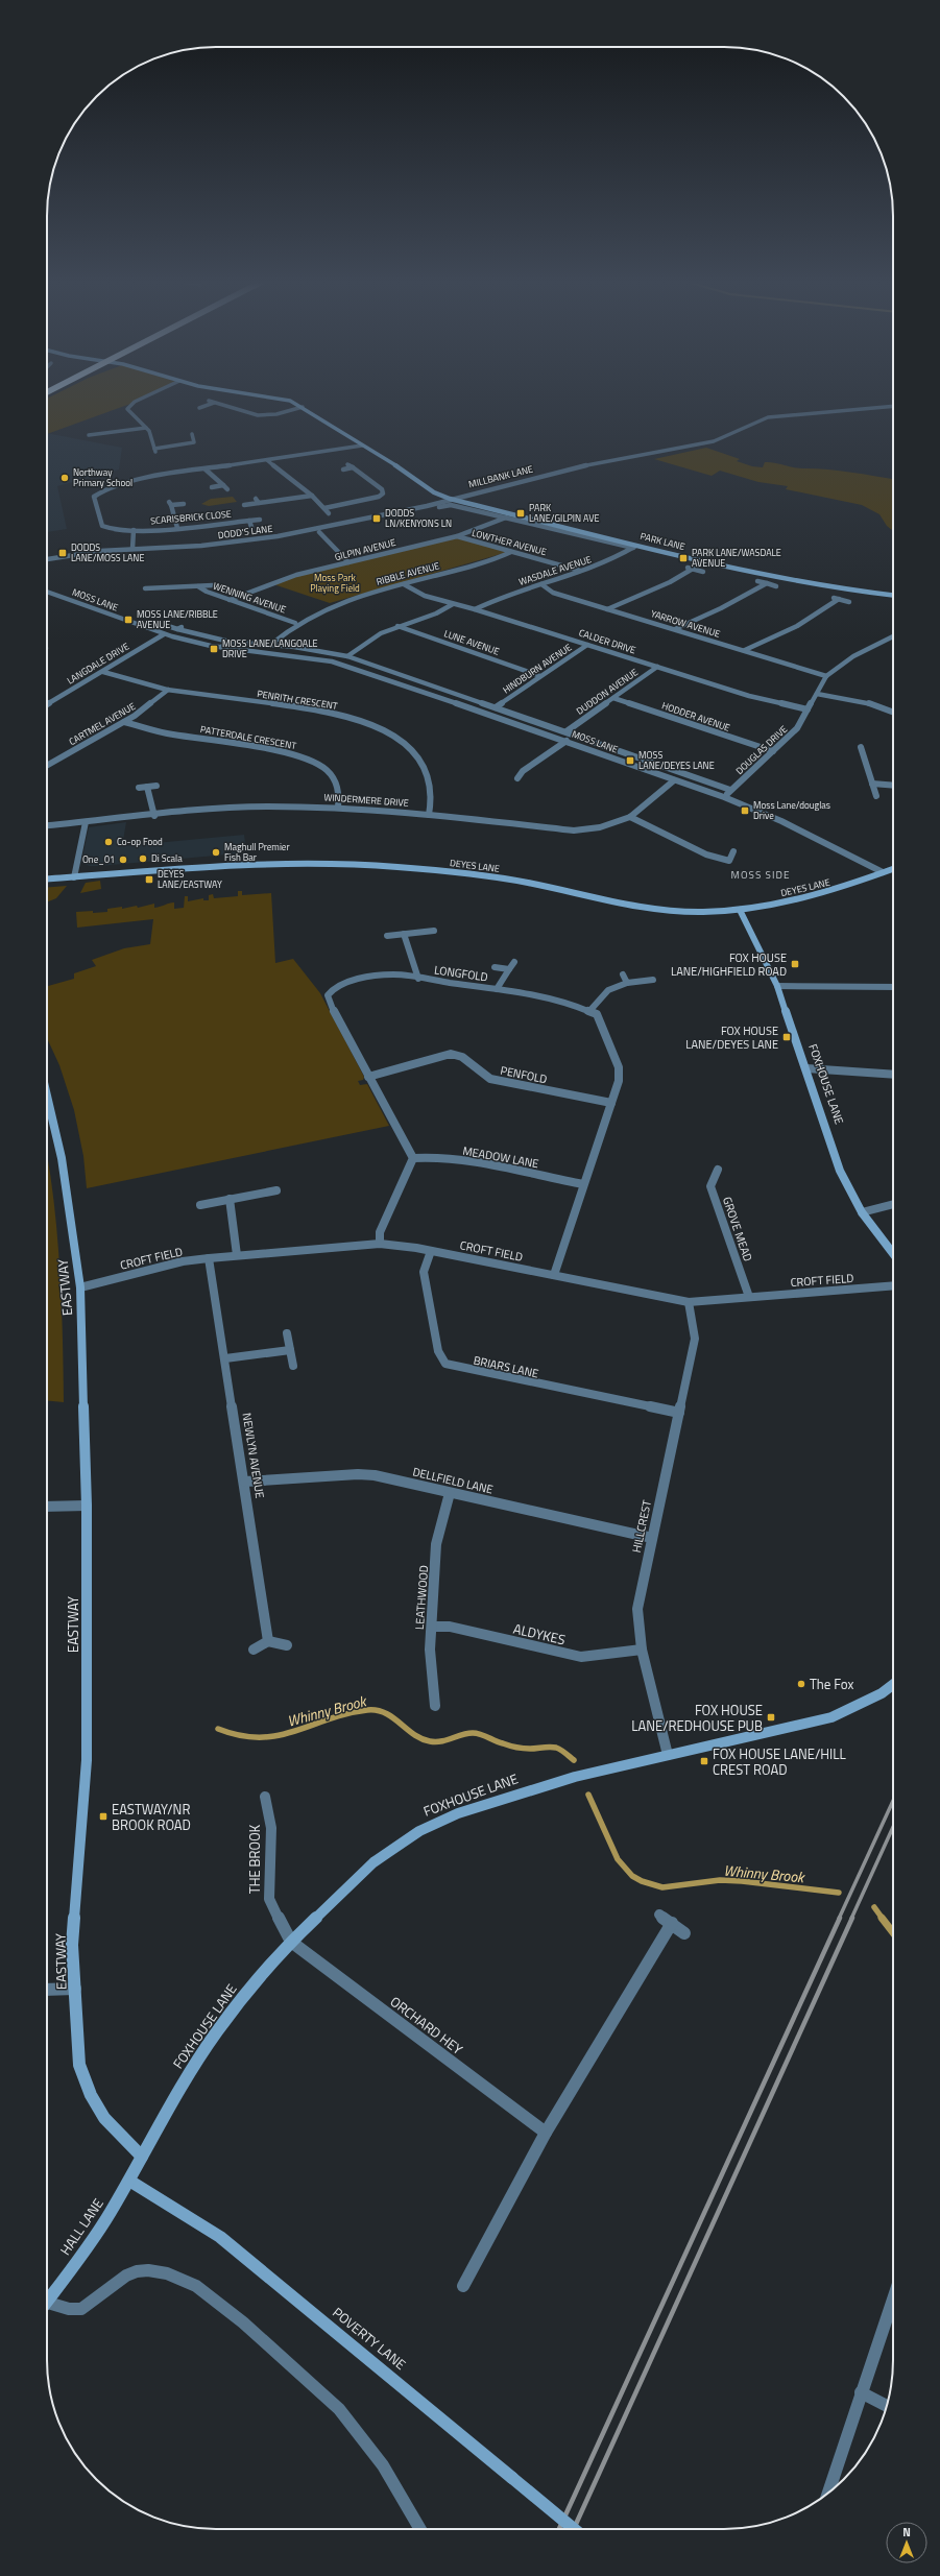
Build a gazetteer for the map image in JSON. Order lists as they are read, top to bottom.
{
  "streets": {
    "street": [
      "MILLBANK LANE",
      "SCARISBRICK CLOSE",
      "DODD'S LANE",
      "PARK LANE",
      "LOWTHER AVENUE",
      "GILPIN AVENUE",
      "WASDALE AVENUE",
      "RIBBLE AVENUE",
      "WENNING AVENUE",
      "MOSS LANE",
      "YARROW AVENUE",
      "CALDER DRIVE",
      "LUNE AVENUE",
      "LANGDALE DRIVE",
      "HINDBURN AVENUE",
      "DUDDON AVENUE",
      "PENRITH CRESCENT",
      "HODDER AVENUE",
      "CARTMEL AVENUE",
      "PATTERDALE CRESCENT",
      "DOUGLAS DRIVE",
      "WINDERMERE DRIVE",
      "DEYES LANE",
      "LONGFOLD",
      "PENFOLD",
      "FOXHOUSE LANE",
      "MEADOW LANE",
      "GROVE MEAD",
      "CROFT FIELD",
      "EASTWAY",
      "BRIARS LANE",
      "NEWLYN AVENUE",
      "DELLFIELD LANE",
      "HILLCREST",
      "LEATHWOOD",
      "ALDYKES",
      "THE BROOK",
      "ORCHARD HEY",
      "HALL LANE",
      "POVERTY LANE"
    ]
  },
  "crossings": [
    ["MILLBANK LANE", "DODD'S LANE"],
    ["MILLBANK LANE", "PARK LANE"],
    ["DODD'S LANE", "PARK LANE"],
    ["PARK LANE", "GILPIN AVENUE"],
    ["PARK LANE", "WASDALE AVENUE"],
    ["LOWTHER AVENUE", "GILPIN AVENUE"],
    ["LOWTHER AVENUE", "WASDALE AVENUE"],
    ["LOWTHER AVENUE", "RIBBLE AVENUE"],
    ["GILPIN AVENUE", "WENNING AVENUE"],
    ["WASDALE AVENUE", "YARROW AVENUE"],
    ["WASDALE AVENUE", "CALDER DRIVE"],
    ["RIBBLE AVENUE", "WENNING AVENUE"],
    ["RIBBLE AVENUE", "CALDER DRIVE"],
    ["MOSS LANE", "LANGDALE DRIVE"],
    ["MOSS LANE", "DOUGLAS DRIVE"],
    ["MOSS LANE", "WINDERMERE DRIVE"],
    ["MOSS LANE", "DEYES LANE"],
    ["YARROW AVENUE", "DOUGLAS DRIVE"],
    ["CALDER DRIVE", "HINDBURN AVENUE"],
    ["CALDER DRIVE", "DUDDON AVENUE"],
    ["CALDER DRIVE", "DOUGLAS DRIVE"],
    ["LUNE AVENUE", "HINDBURN AVENUE"],
    ["LANGDALE DRIVE", "PENRITH CRESCENT"],
    ["DUDDON AVENUE", "HODDER AVENUE"],
    ["PENRITH CRESCENT", "CARTMEL AVENUE"],
    ["PENRITH CRESCENT", "WINDERMERE DRIVE"],
    ["HODDER AVENUE", "DOUGLAS DRIVE"],
    ["CARTMEL AVENUE", "PATTERDALE CRESCENT"],
    ["PATTERDALE CRESCENT", "WINDERMERE DRIVE"],
    ["DEYES LANE", "FOXHOUSE LANE"],
    ["LONGFOLD", "PENFOLD"],
    ["LONGFOLD", "MEADOW LANE"],
    ["FOXHOUSE LANE", "EASTWAY"],
    ["FOXHOUSE LANE", "HILLCREST"],
    ["FOXHOUSE LANE", "THE BROOK"],
    ["FOXHOUSE LANE", "ORCHARD HEY"],
    ["FOXHOUSE LANE", "HALL LANE"],
    ["FOXHOUSE LANE", "POVERTY LANE"],
    ["GROVE MEAD", "CROFT FIELD"],
    ["CROFT FIELD", "EASTWAY"],
    ["CROFT FIELD", "BRIARS LANE"],
    ["CROFT FIELD", "NEWLYN AVENUE"],
    ["CROFT FIELD", "HILLCREST"],
    ["BRIARS LANE", "HILLCREST"],
    ["NEWLYN AVENUE", "DELLFIELD LANE"],
    ["DELLFIELD LANE", "HILLCREST"],
    ["DELLFIELD LANE", "LEATHWOOD"],
    ["HILLCREST", "ALDYKES"],
    ["LEATHWOOD", "ALDYKES"],
    ["THE BROOK", "ORCHARD HEY"],
    ["HALL LANE", "POVERTY LANE"]
  ],
  "districts": ["MOSS SIDE"],
  "water": ["Whinny Brook"],
  "parks": ["Moss Park Playing Field"],
  "places": {
    "other": [
      "Northway Primary School",
      "Co-op Food",
      "Maghull Premier Fish Bar",
      "Di Scala",
      "One_01",
      "The Fox"
    ],
    "transit": [
      "PARK LANE/GILPIN AVE",
      "DODDS LN/KENYONS LN",
      "DODDS LANE/MOSS LANE",
      "PARK LANE/WASDALE AVENUE",
      "MOSS LANE/RIBBLE AVENUE",
      "MOSS LANE/LANGOALE DRIVE",
      "MOSS LANE/DEYES LANE",
      "Moss Lane/douglas Drive",
      "DEYES LANE/EASTWAY",
      "FOX HOUSE LANE/HIGHFIELD ROAD",
      "FOX HOUSE LANE/DEYES LANE",
      "FOX HOUSE LANE/REDHOUSE PUB",
      "FOX HOUSE LANE/HILL CREST ROAD",
      "EASTWAY/NR BROOK ROAD"
    ]
  },
  "north": "top"
}
